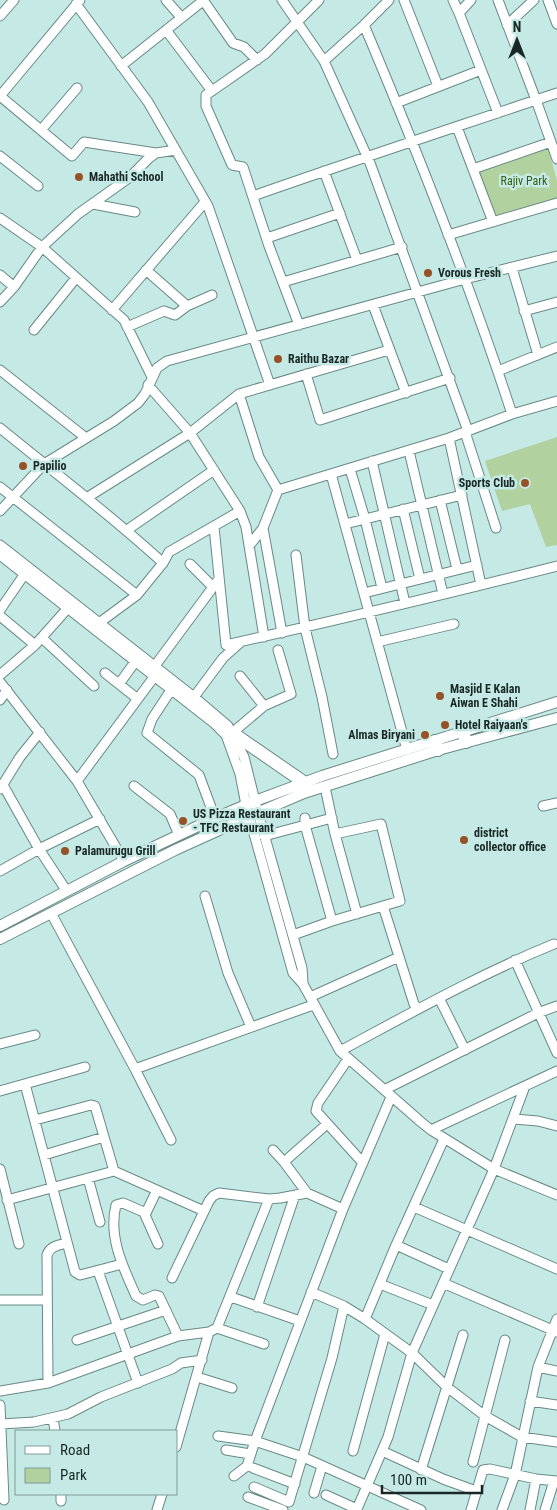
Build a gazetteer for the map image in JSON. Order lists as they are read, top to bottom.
{
  "parks": ["Rajiv Park"],
  "places": [
    "Mahathi School",
    "Vorous Fresh",
    "Raithu Bazar",
    "Papilio",
    "Sports Club",
    "Masjid E Kalan Aiwan E Shahi",
    "Hotel Raiyaan's",
    "Almas Biryani",
    "US Pizza Restaurant - TFC Restaurant",
    "district collector office",
    "Palamurugu Grill"
  ],
  "legend": ["Road", "Park"],
  "scale_bar": "100 m",
  "north": "top"
}
